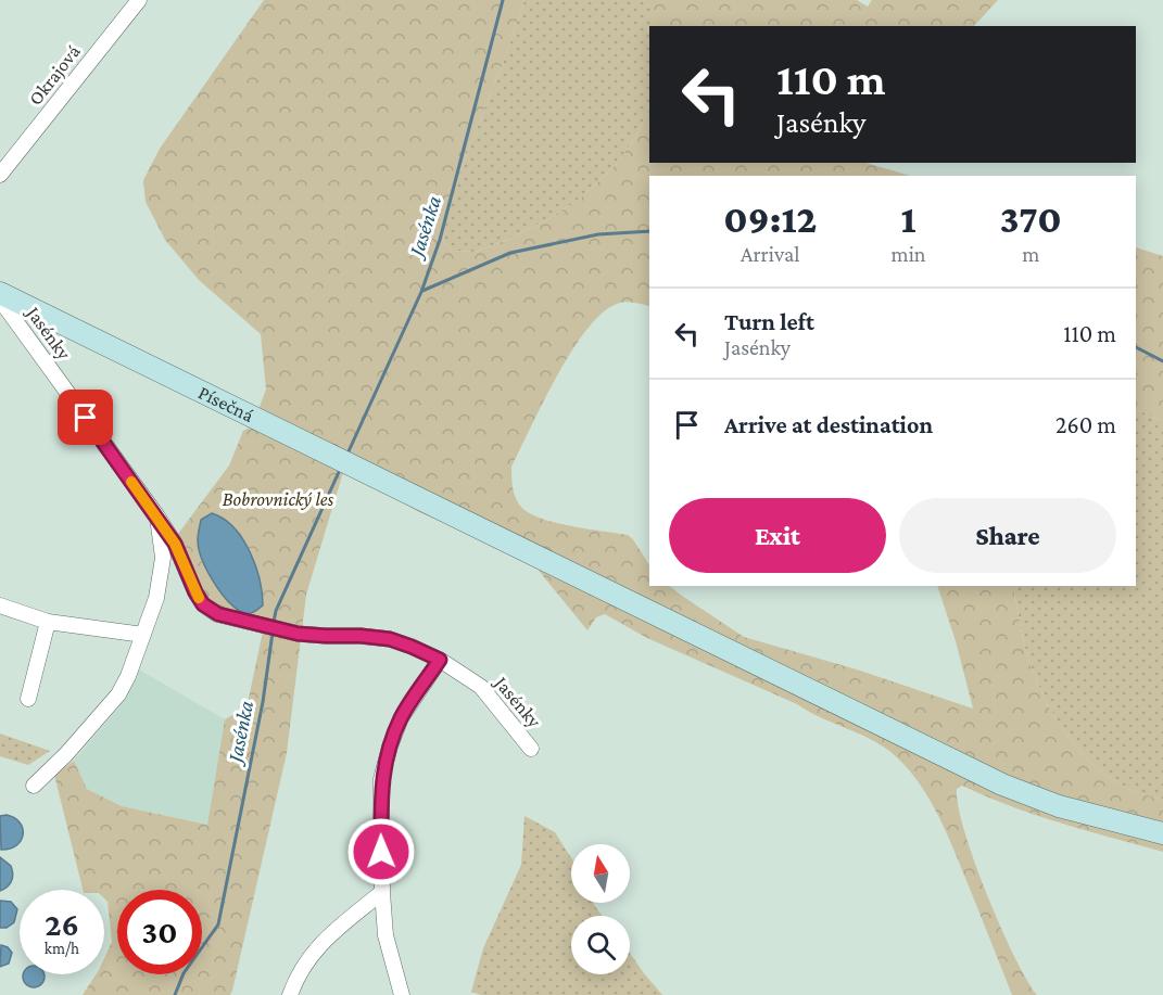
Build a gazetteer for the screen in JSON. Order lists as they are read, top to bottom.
{
  "streets": {
    "street": ["Okrajová", "Jasénky", "Písečná"]
  },
  "water": ["Jasénka"],
  "parks": ["Bobrovnický les"],
  "north": "top",
  "page": {
    "turn": ["110 m", "Jasénky"],
    "eta": [
      "09:12",
      "Arrival",
      "1",
      "min",
      "370",
      "m"
    ],
    "list": [
      {
        "name": "Turn left",
        "note": "Jasénky",
        "value": "110 m"
      },
      {
        "name": "Arrive at destination",
        "value": "260 m"
      }
    ],
    "buttons": ["Exit", "Share"],
    "speed": "26 km/h",
    "limit": "30"
  }
}
